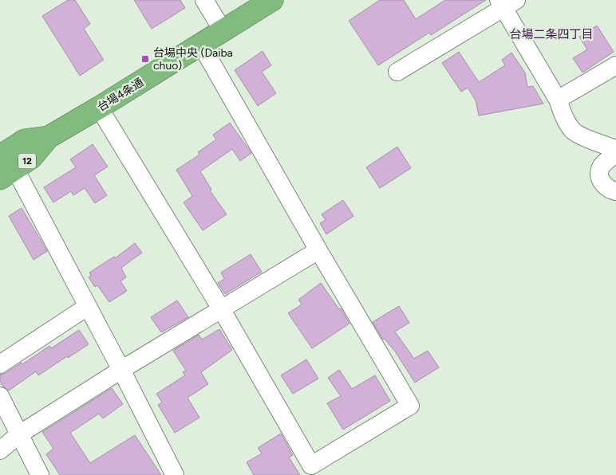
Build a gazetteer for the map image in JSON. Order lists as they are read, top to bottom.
{
  "streets": {
    "highway": ["台場4条通", "12"]
  },
  "districts": ["台場二条四丁目"],
  "places": {
    "transit": ["台場中央 (Daiba chuo)"]
  }
}
